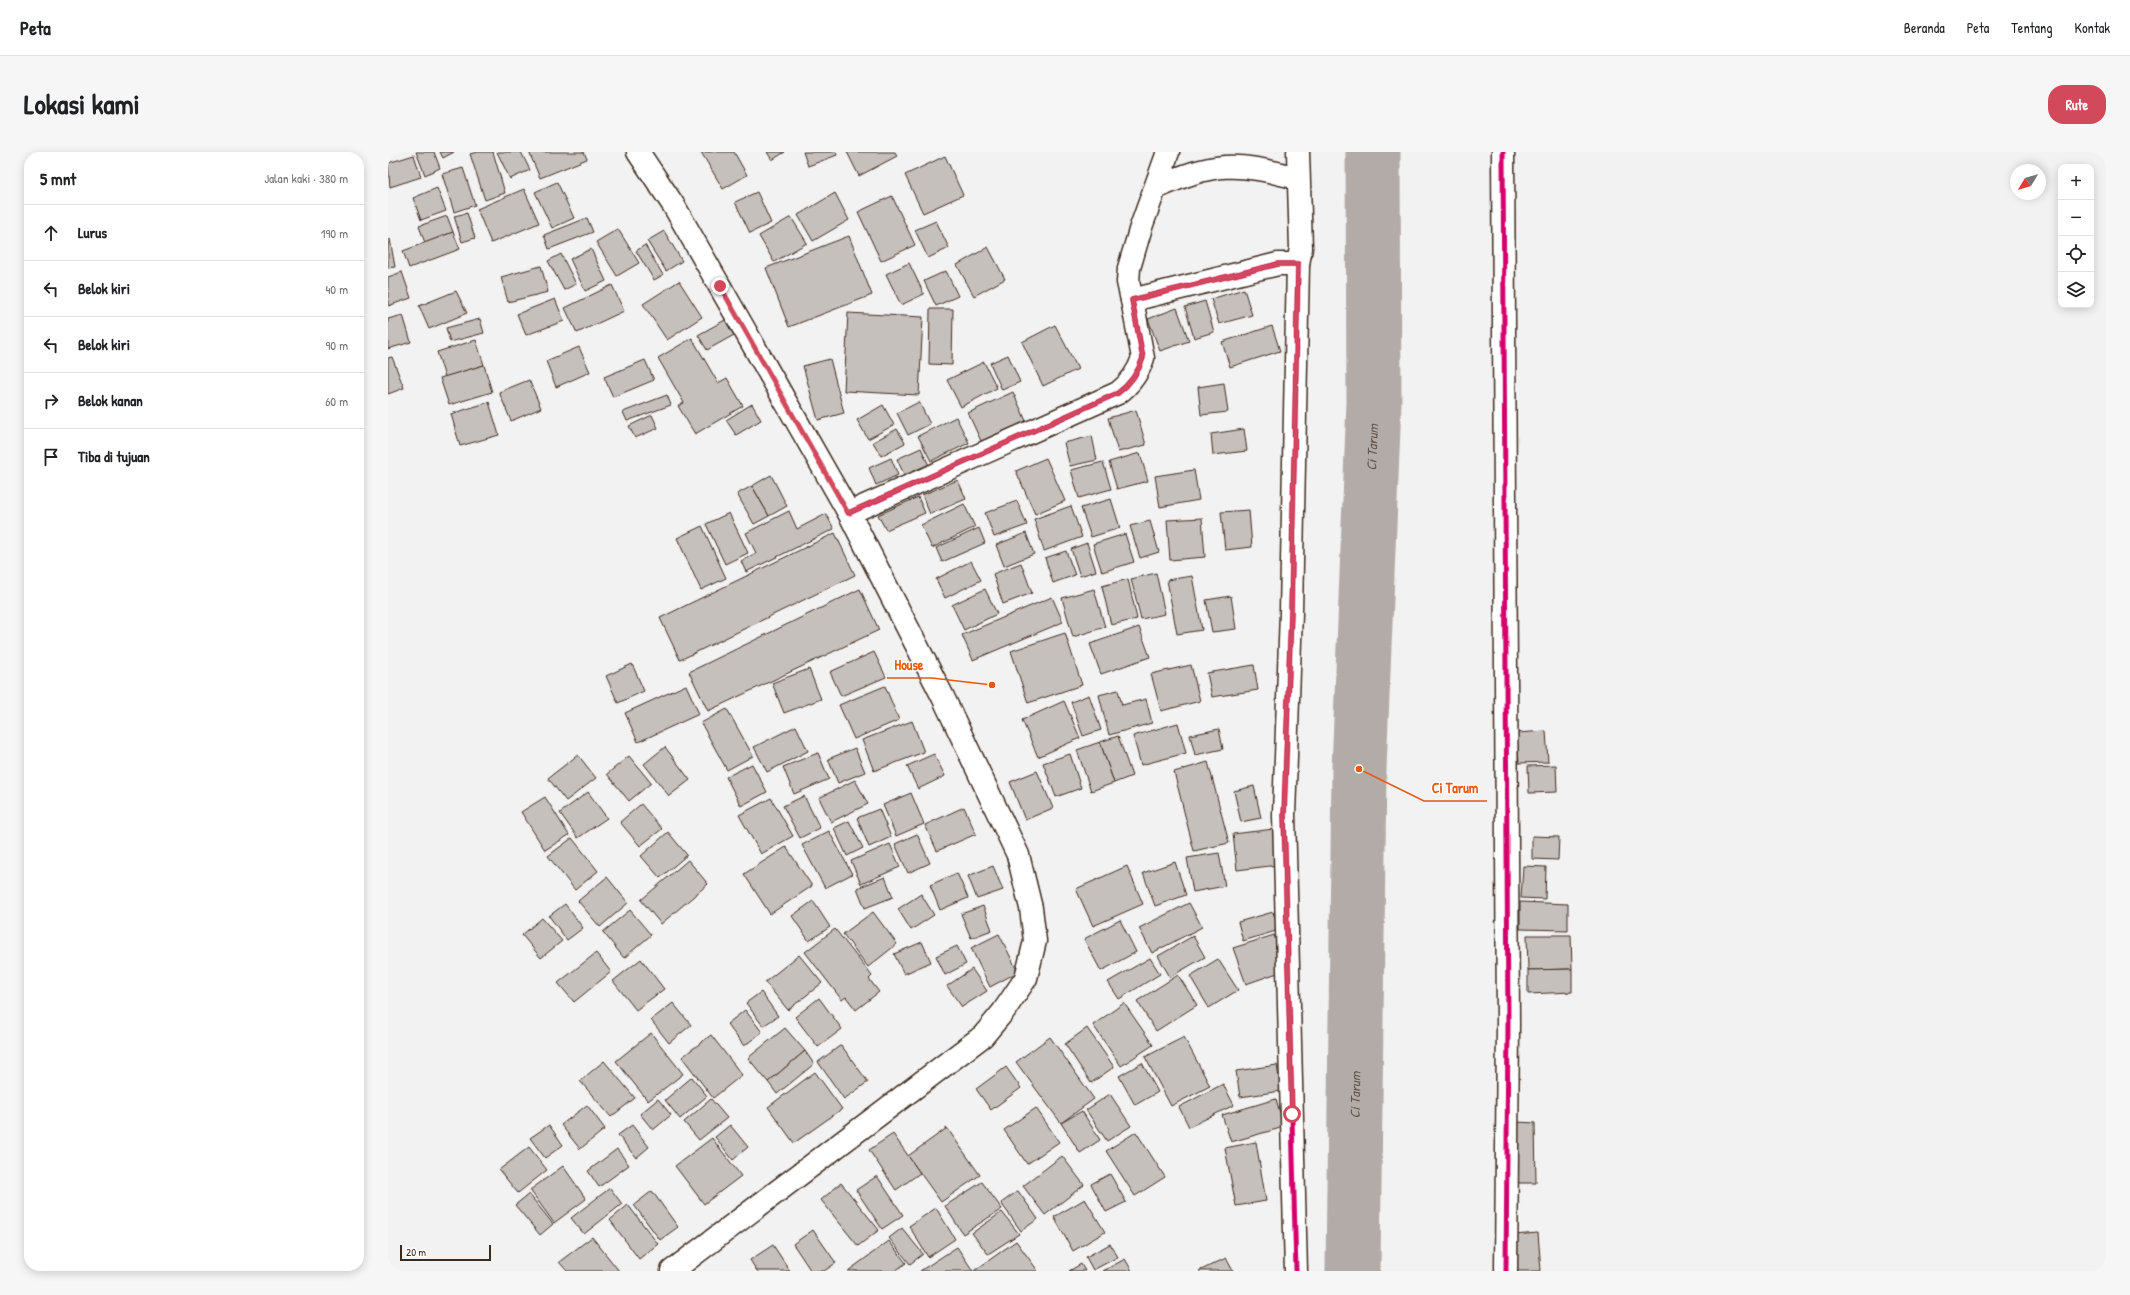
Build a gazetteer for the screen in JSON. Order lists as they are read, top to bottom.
{
  "water": ["Ci Tarum"],
  "places": ["House", "Ci Tarum"],
  "scale_bar": "20 m",
  "north": "bottom left",
  "page": {
    "header": "Peta",
    "nav": [
      "Beranda",
      "Peta",
      "Tentang",
      "Kontak"
    ],
    "title": "Lokasi kami",
    "buttons": "Rute",
    "heading": ["5 mnt", "Jalan kaki · 380 m"],
    "map_buttons": ["+", "−"],
    "list": [
      ["Lurus", "190 m"],
      ["Belok kiri", "40 m"],
      ["Belok kiri", "90 m"],
      ["Belok kanan", "60 m"],
      "Tiba di tujuan"
    ],
    "scale": "20 m"
  }
}
